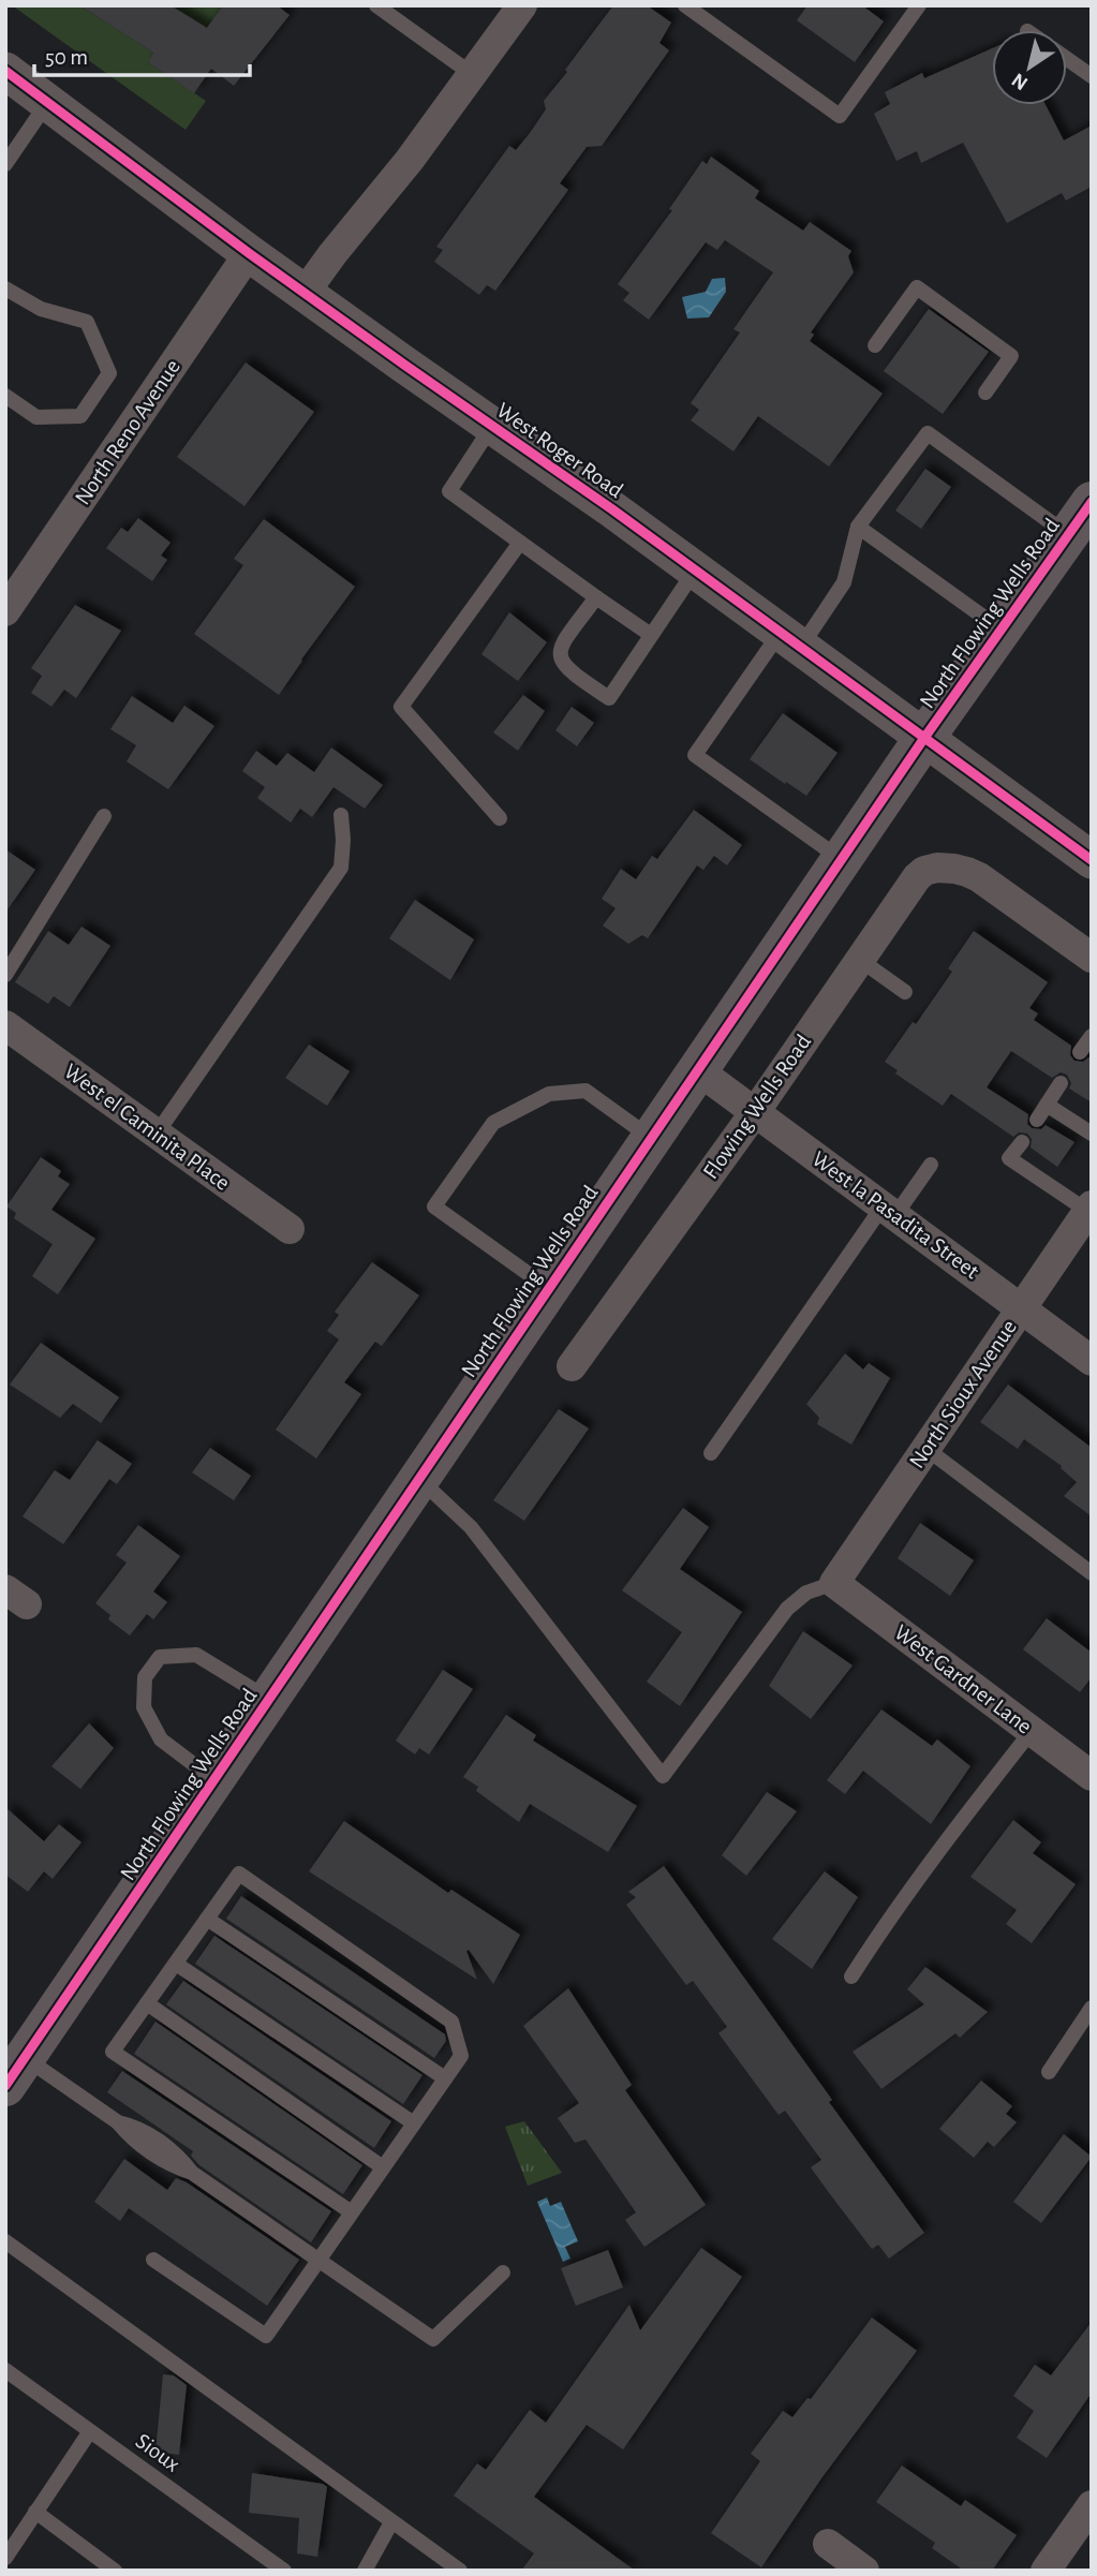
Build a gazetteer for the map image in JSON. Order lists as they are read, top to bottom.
{
  "streets": {
    "main road": ["North Flowing Wells Road"],
    "street": [
      "North Reno Avenue",
      "West Roger Road",
      "Flowing Wells Road",
      "West el Caminita Place",
      "West la Pasadita Street",
      "North Sioux Avenue",
      "West Gardner Lane"
    ],
    "lane": ["Sioux"]
  },
  "crossings": [
    ["North Reno Avenue", "West Roger Road"],
    ["West Roger Road", "North Flowing Wells Road"],
    ["North Flowing Wells Road", "West la Pasadita Street"],
    ["Flowing Wells Road", "West la Pasadita Street"],
    ["West la Pasadita Street", "North Sioux Avenue"],
    ["North Sioux Avenue", "West Gardner Lane"]
  ],
  "scale_bar": "50 m",
  "north": "bottom left"
}
